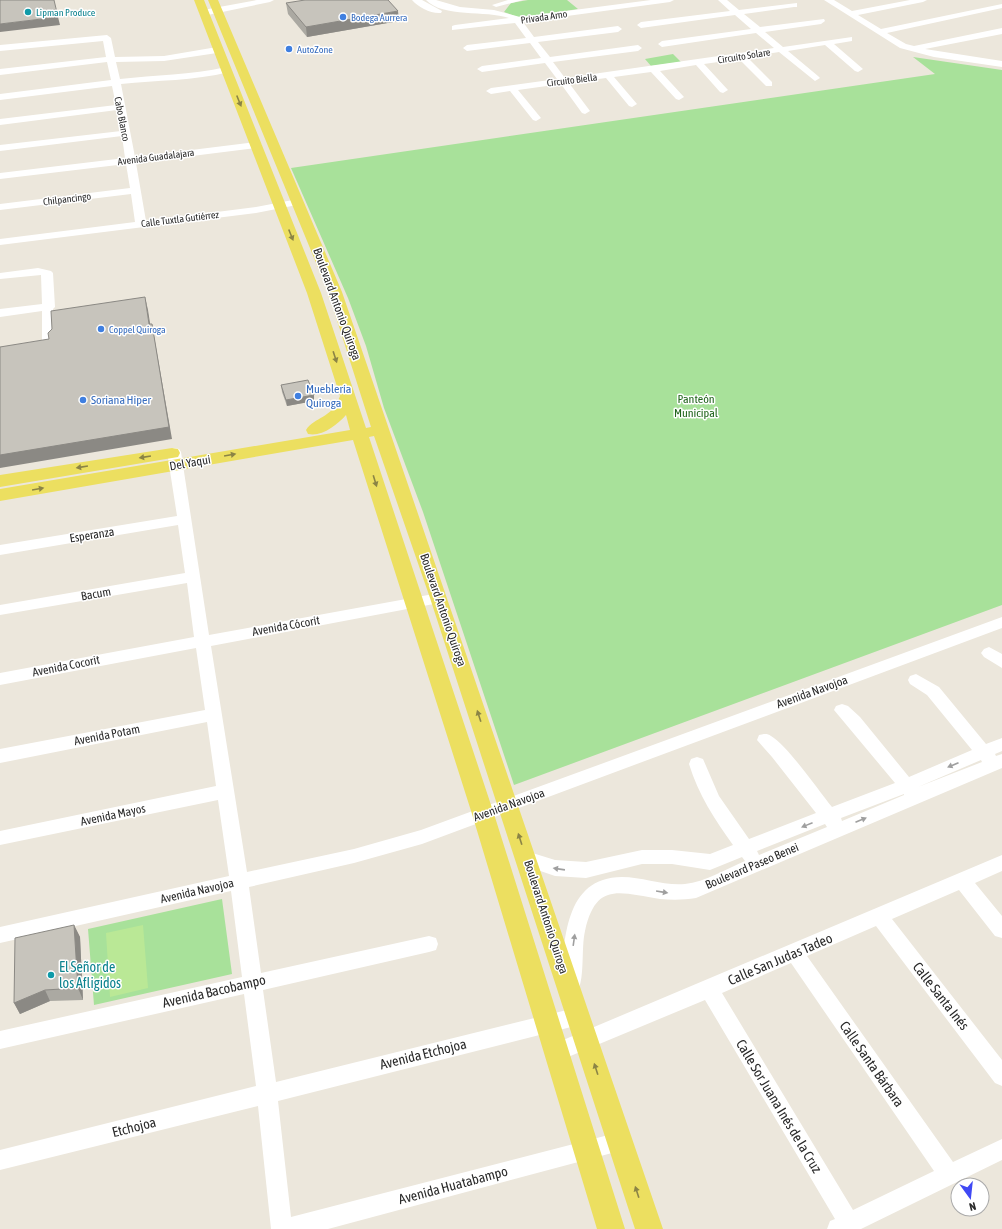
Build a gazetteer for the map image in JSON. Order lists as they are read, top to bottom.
{
  "streets": {
    "main road": ["Boulevard Antonio Quiroga", "Del Yaqui"],
    "street": [
      "Privada Arno",
      "Circuito Solare",
      "Circuito Biella",
      "Cabo Blanco",
      "Avenida Guadalajara",
      "Chilpancingo",
      "Calle Tuxtla Gutiérrez",
      "Esperanza",
      "Bacum",
      "Avenida Cócorit",
      "Avenida Cocorit",
      "Avenida Navojoa",
      "Avenida Potam",
      "Avenida Mayos",
      "Boulevard Paseo Benei",
      "Calle San Judas Tadeo",
      "Avenida Bacobampo",
      "Calle Santa Inés",
      "Avenida Etchojoa",
      "Calle Santa Bárbara",
      "Calle Sor Juana Inés de la Cruz",
      "Etchojoa",
      "Avenida Huatabampo"
    ]
  },
  "crossings": [
    ["Circuito Solare", "Circuito Biella"],
    ["Cabo Blanco", "Avenida Guadalajara"],
    ["Cabo Blanco", "Chilpancingo"],
    ["Cabo Blanco", "Calle Tuxtla Gutiérrez"],
    ["Avenida Guadalajara", "Boulevard Antonio Quiroga"],
    ["Calle Tuxtla Gutiérrez", "Boulevard Antonio Quiroga"],
    ["Boulevard Antonio Quiroga", "Del Yaqui"],
    ["Boulevard Antonio Quiroga", "Avenida Cócorit"],
    ["Boulevard Antonio Quiroga", "Avenida Navojoa"],
    ["Boulevard Antonio Quiroga", "Boulevard Paseo Benei"],
    ["Boulevard Antonio Quiroga", "Calle San Judas Tadeo"],
    ["Boulevard Antonio Quiroga", "Avenida Etchojoa"],
    ["Boulevard Antonio Quiroga", "Avenida Huatabampo"],
    ["Avenida Cócorit", "Avenida Cocorit"],
    ["Calle San Judas Tadeo", "Calle Santa Inés"],
    ["Calle San Judas Tadeo", "Calle Santa Bárbara"],
    ["Calle San Judas Tadeo", "Calle Sor Juana Inés de la Cruz"],
    ["Avenida Etchojoa", "Etchojoa"]
  ],
  "parks": ["Panteón Municipal"],
  "places": [
    "Lipman Produce",
    "Bodega Aurrera",
    "AutoZone",
    "Coppel Quiroga",
    "Mueblería Quiroga",
    "Soriana Hiper",
    "El Señor de los Afligidos"
  ],
  "north": "bottom"
}
